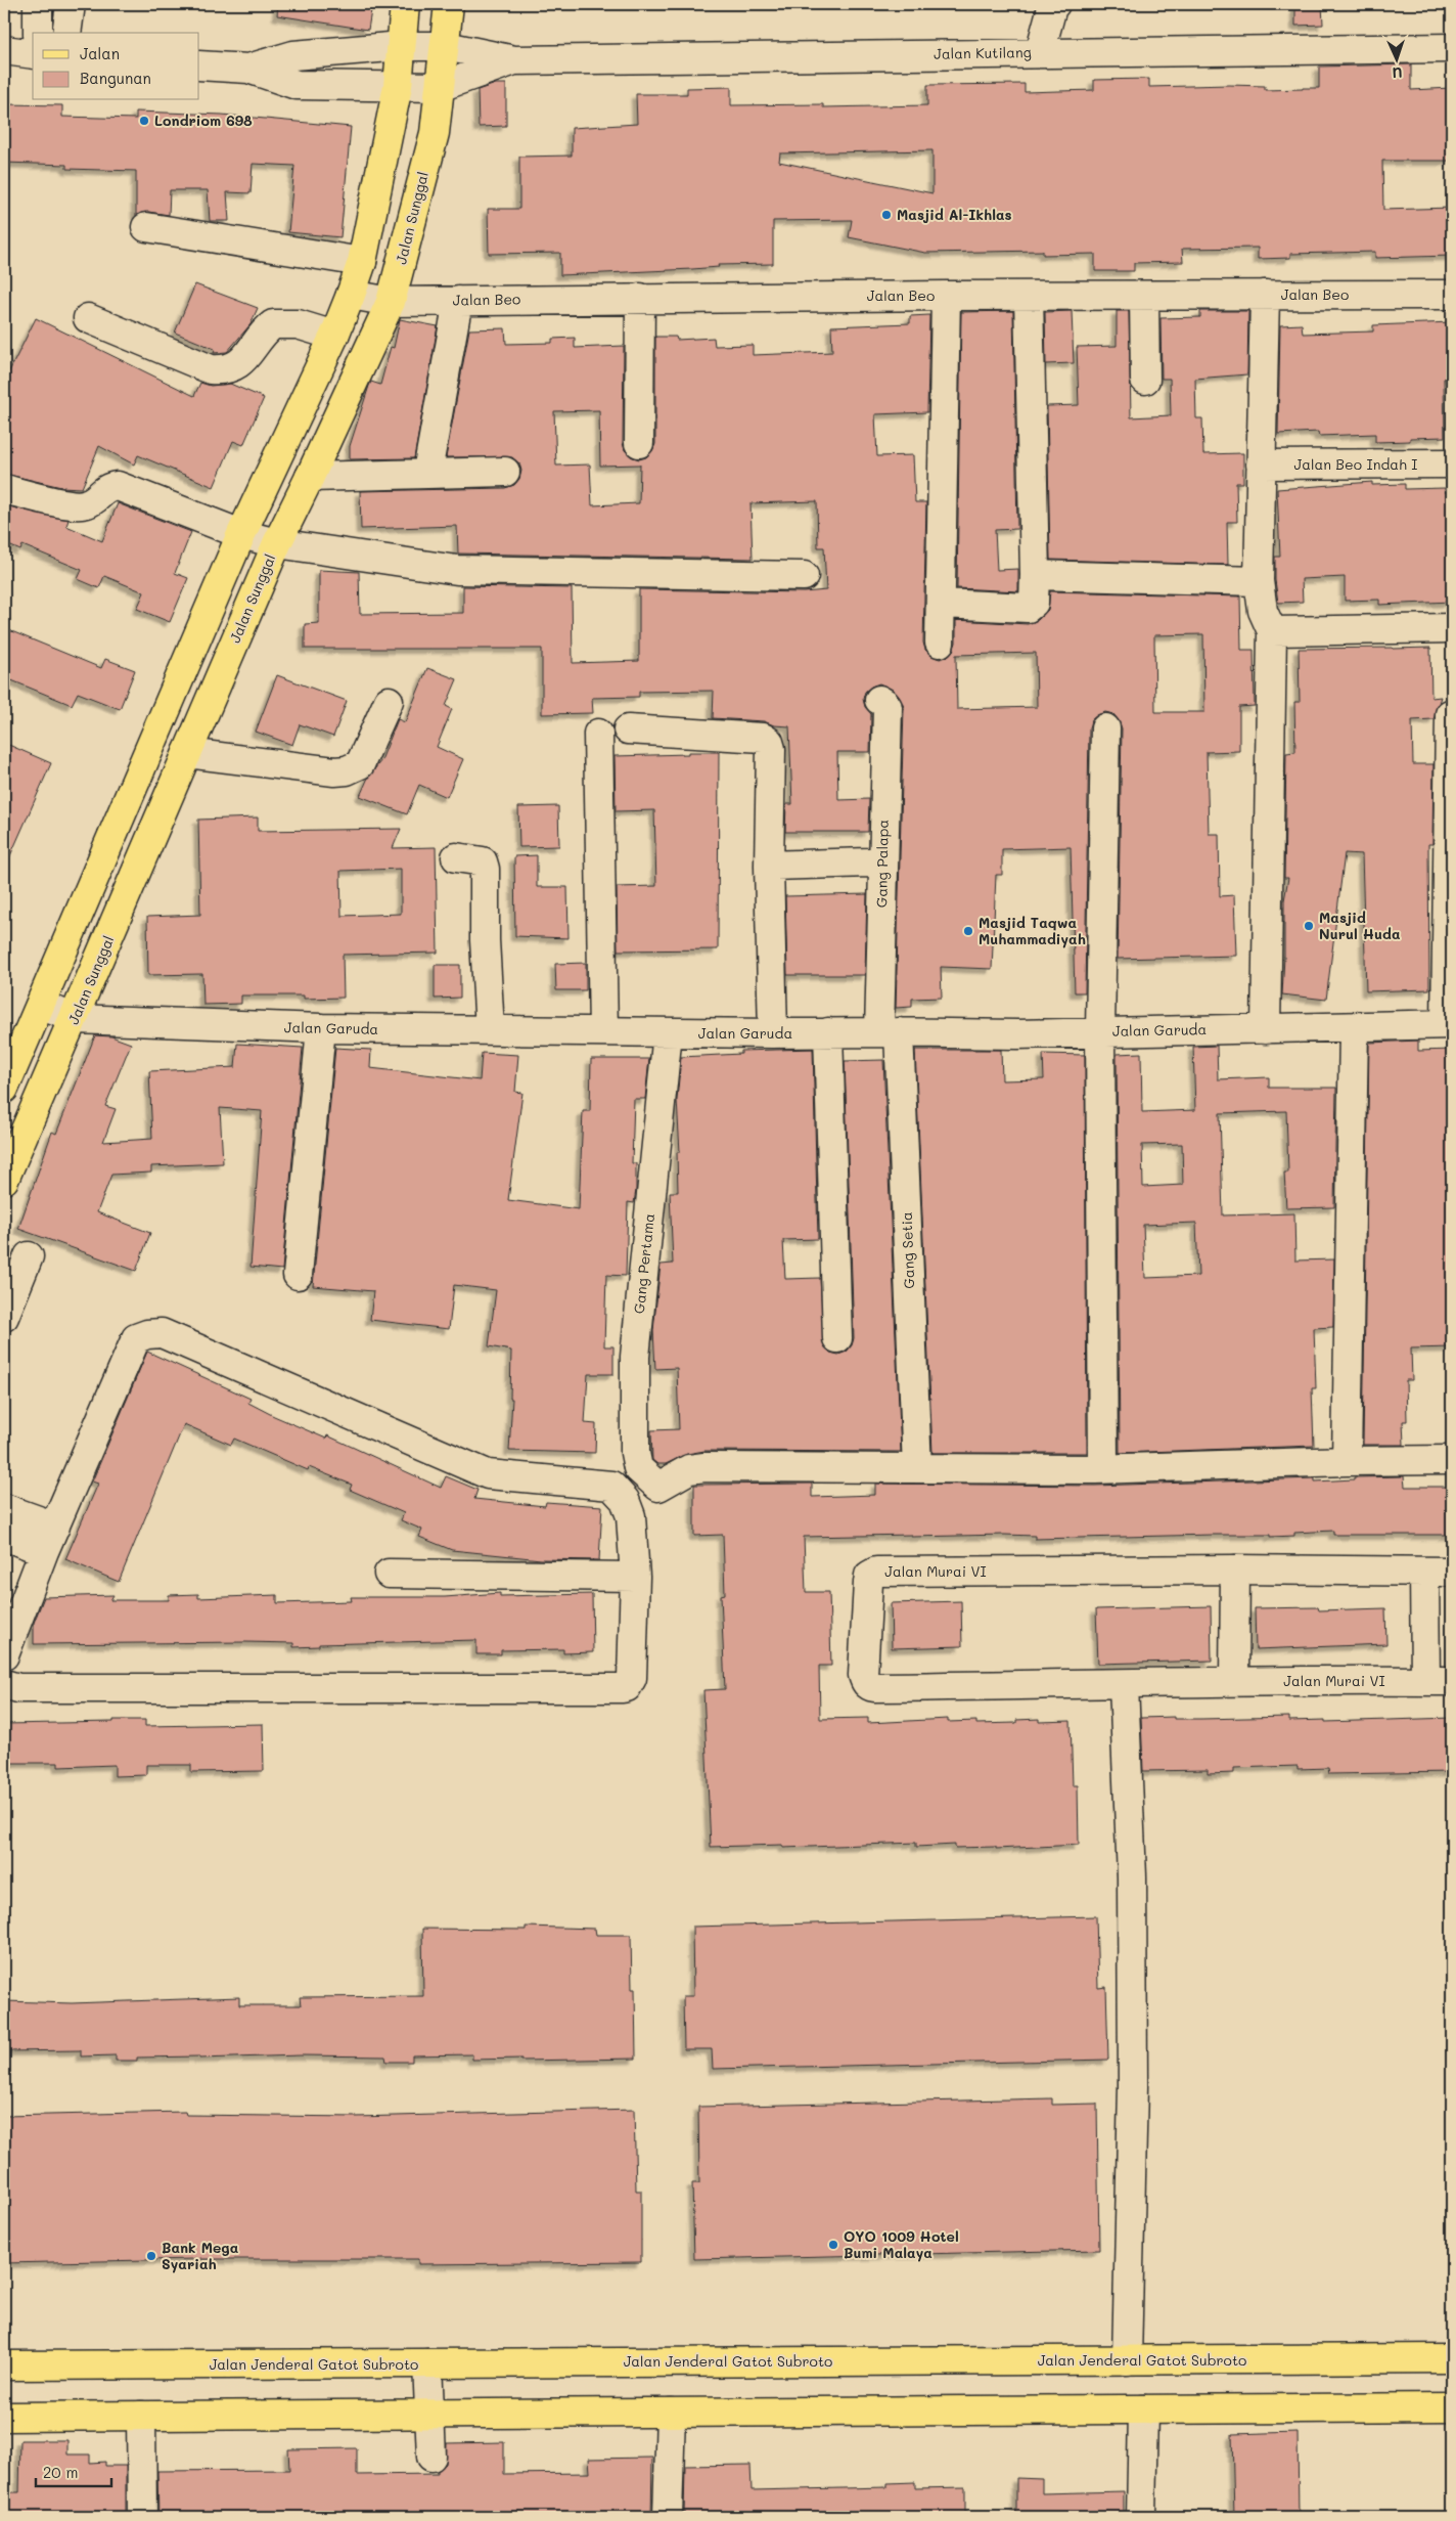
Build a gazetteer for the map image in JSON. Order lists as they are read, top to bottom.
{
  "streets": {
    "main road": ["Jalan Sunggal", "Jalan Jenderal Gatot Subroto"],
    "street": [
      "Jalan Kutilang",
      "Jalan Beo",
      "Jalan Beo Indah I",
      "Gang Palapa",
      "Jalan Garuda",
      "Gang Setia",
      "Gang Pertama",
      "Jalan Murai VI"
    ]
  },
  "crossings": [
    ["Jalan Kutilang", "Jalan Sunggal"],
    ["Jalan Sunggal", "Jalan Beo"],
    ["Jalan Sunggal", "Jalan Garuda"],
    ["Gang Palapa", "Jalan Garuda"],
    ["Gang Palapa", "Gang Setia"],
    ["Jalan Garuda", "Gang Setia"],
    ["Jalan Garuda", "Gang Pertama"],
    ["Gang Setia", "Gang Pertama"]
  ],
  "places": [
    "Londriom 698",
    "Masjid Al-Ikhlas",
    "Masjid Nurul Huda",
    "Masjid Taqwa Muhammadiyah",
    "OYO 1009 Hotel Bumi Malaya",
    "Bank Mega Syariah"
  ],
  "legend": ["Jalan", "Bangunan"],
  "scale_bar": "20 m",
  "north": "bottom"
}
